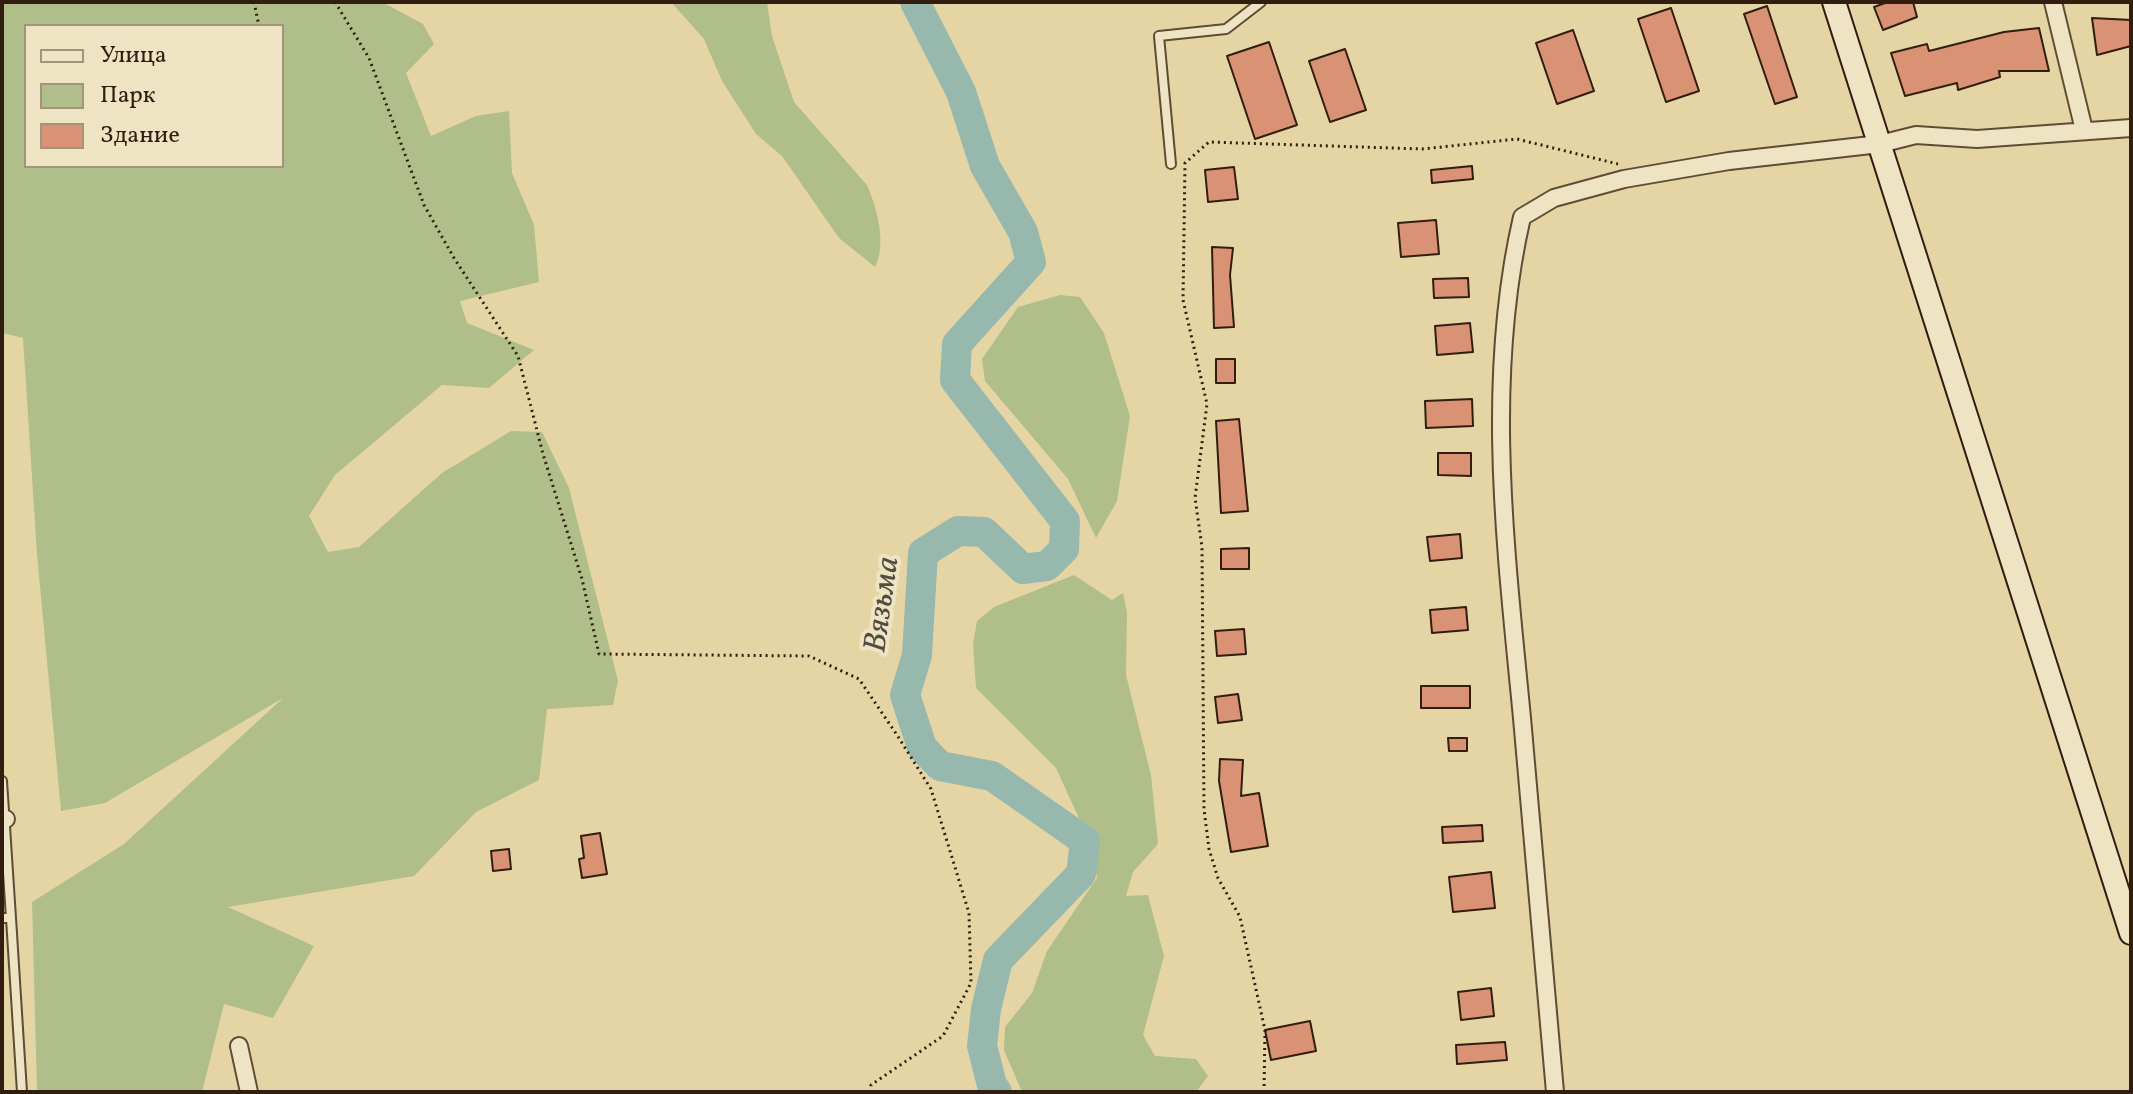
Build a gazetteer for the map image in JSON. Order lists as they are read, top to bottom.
{
  "water": ["Вязьма"],
  "legend": ["Улица", "Парк", "Здание"]
}
